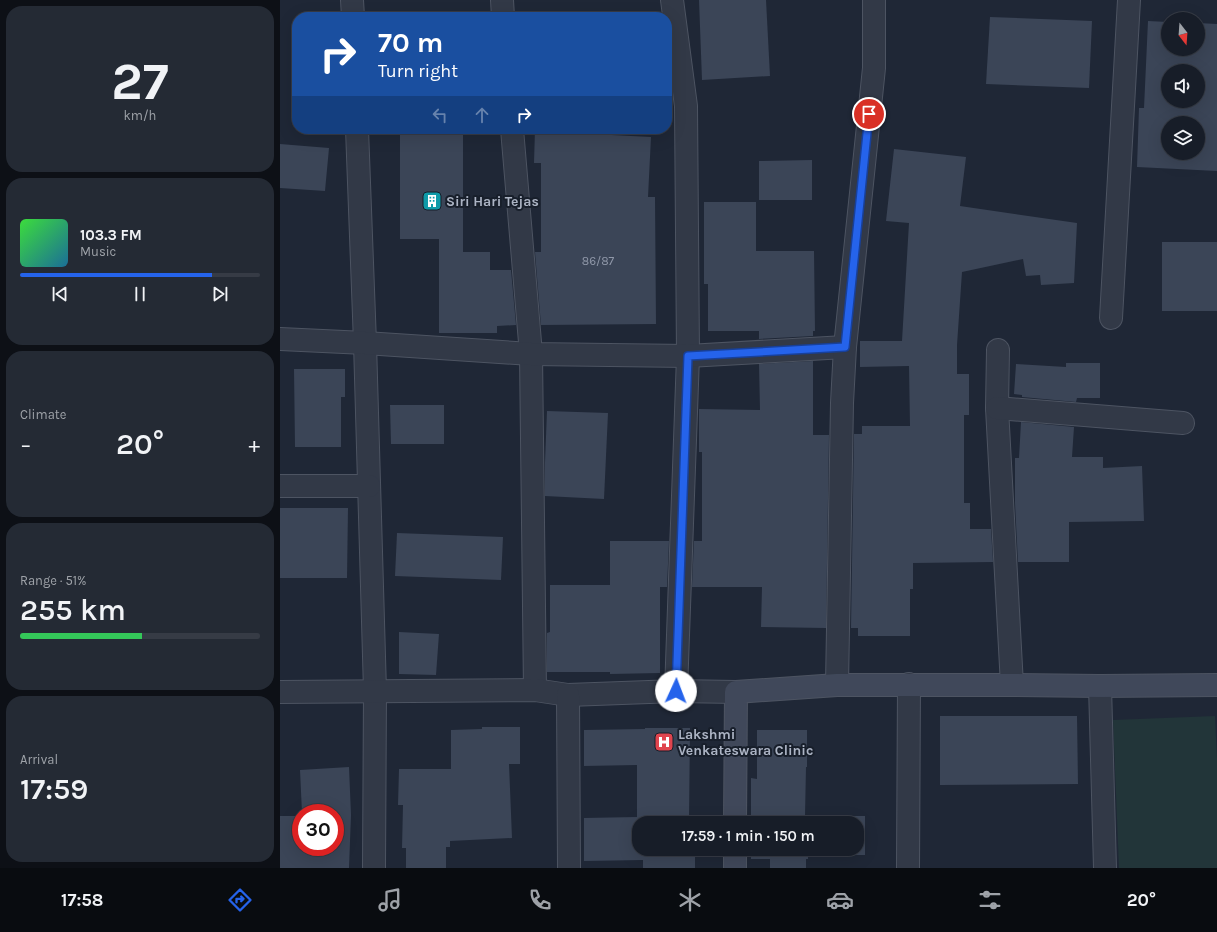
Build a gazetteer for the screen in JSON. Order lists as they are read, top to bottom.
{
  "places": {
    "building": ["Siri Hari Tejas"],
    "hospital": ["Lakshmi Venkateswara Clinic"]
  },
  "house_numbers": ["86/87"],
  "north": "bottom",
  "page": {
    "tile": [
      ["27", "km/h"],
      "Climate",
      ["Range · 51%", "255 km"],
      ["Arrival", "17:59"]
    ],
    "turn": ["70 m", "Turn right"],
    "song": ["103.3 FM", "Music"],
    "heat": ["−", "20°", "+"],
    "limit": "30",
    "trip": "17:59 · 1 min · 150 m",
    "tabs": ["17:58", "20°"]
  }
}
